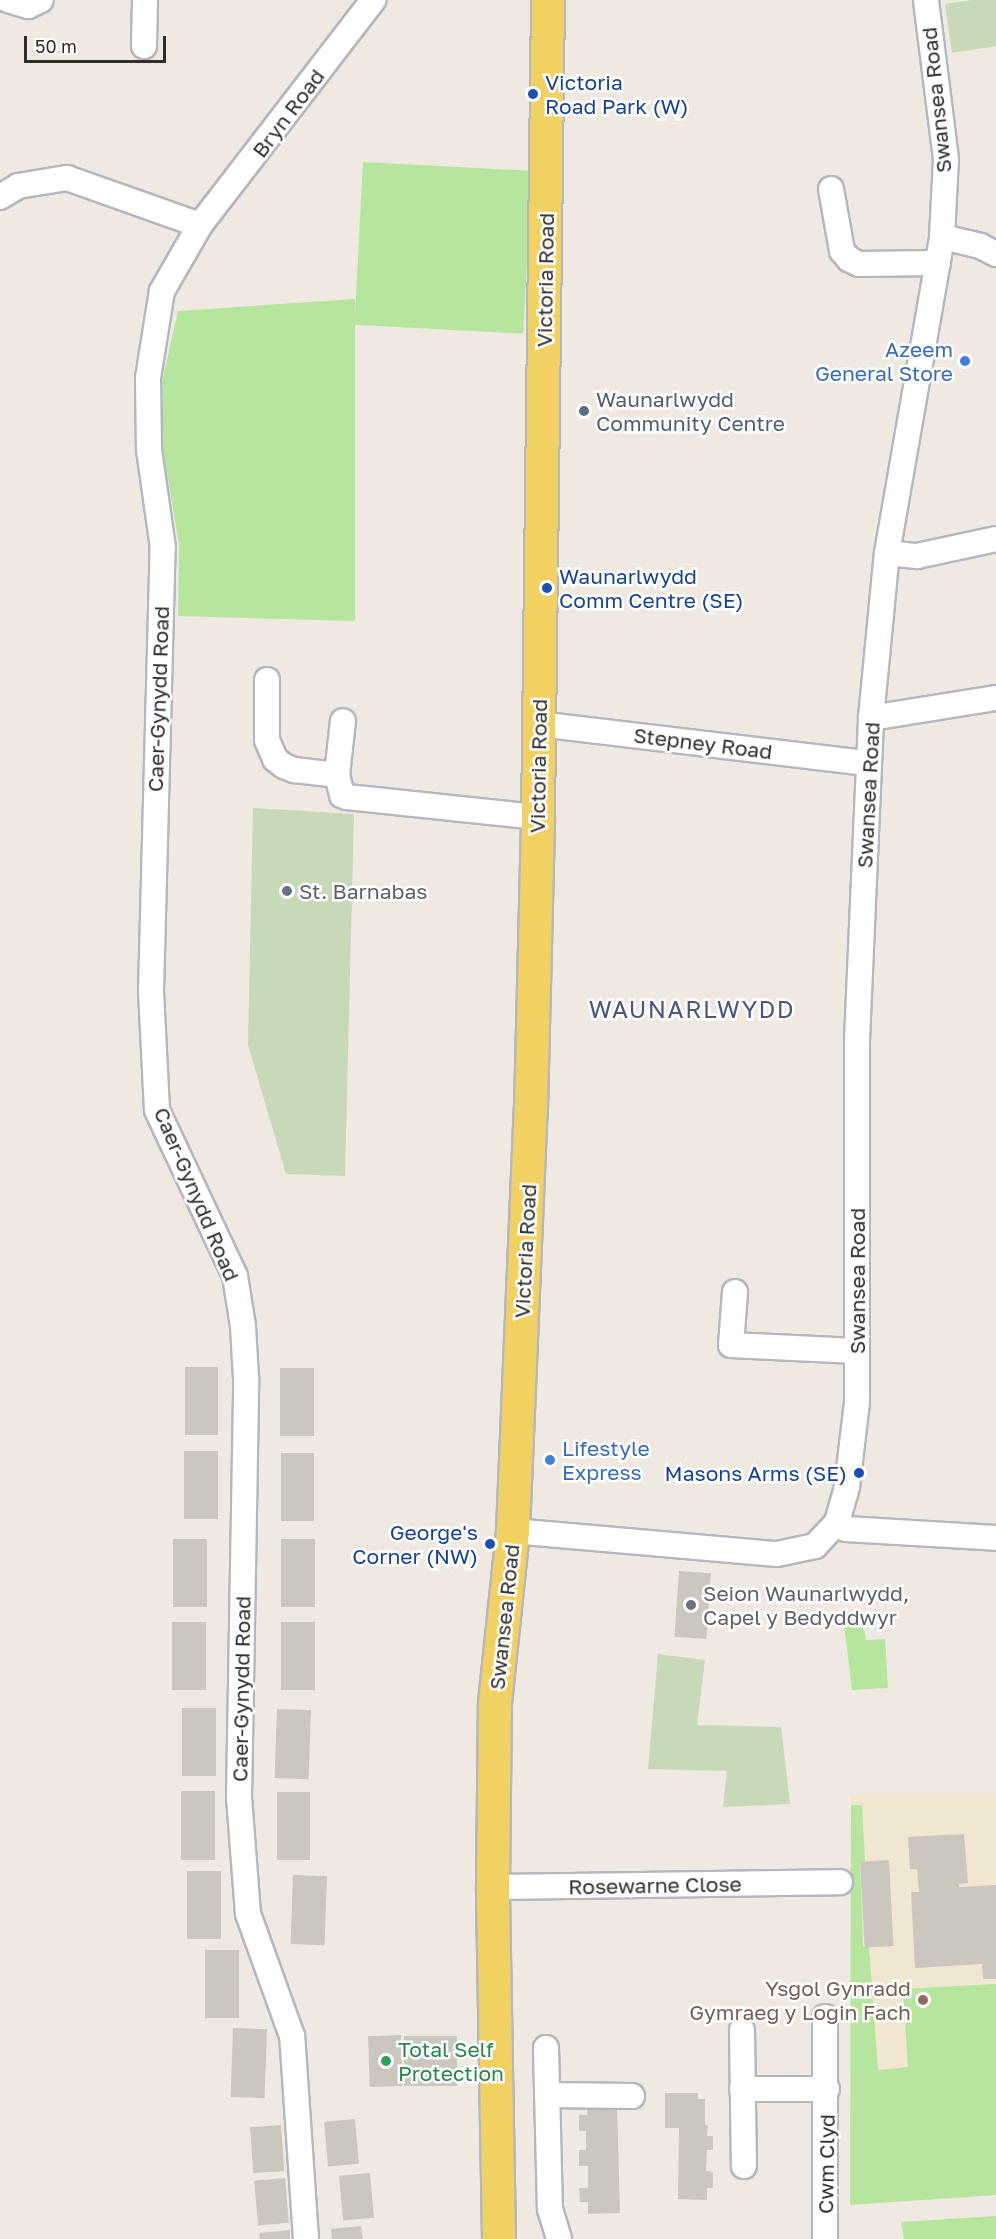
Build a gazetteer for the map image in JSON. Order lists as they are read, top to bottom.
{
  "streets": {
    "main road": ["Swansea Road", "Victoria Road"],
    "street": [
      "Bryn Road",
      "Caer-Gynydd Road",
      "Stepney Road",
      "Rosewarne Close",
      "Cwm Clyd"
    ]
  },
  "crossings": [
    ["Swansea Road", "Victoria Road"],
    ["Swansea Road", "Stepney Road"],
    ["Swansea Road", "Rosewarne Close"],
    ["Bryn Road", "Caer-Gynydd Road"],
    ["Victoria Road", "Stepney Road"]
  ],
  "districts": ["WAUNARLWYDD"],
  "places": [
    "Victoria Road Park (W)",
    "Azeem General Store",
    "Waunarlwydd Community Centre",
    "Waunarlwydd Comm Centre (SE)",
    "St. Barnabas",
    "Lifestyle Express",
    "Masons Arms (SE)",
    "George's Corner (NW)",
    "Seion Waunarlwydd, Capel y Bedyddwyr",
    "Ysgol Gynradd Gymraeg y Login Fach",
    "Total Self Protection"
  ],
  "scale_bar": "50 m"
}
